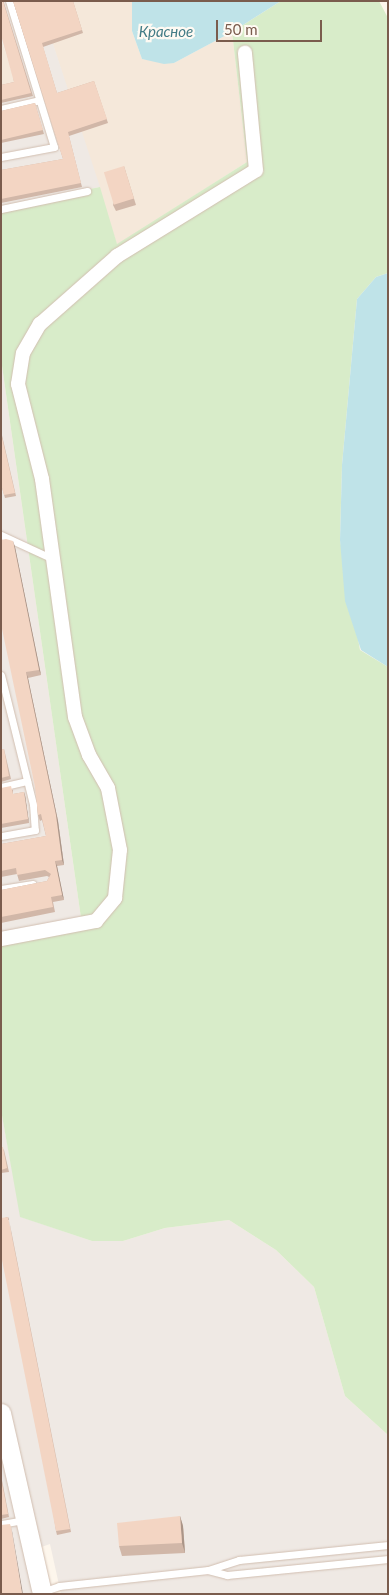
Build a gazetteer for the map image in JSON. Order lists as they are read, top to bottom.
{
  "water": ["Красное"],
  "scale_bar": "50 m"
}
